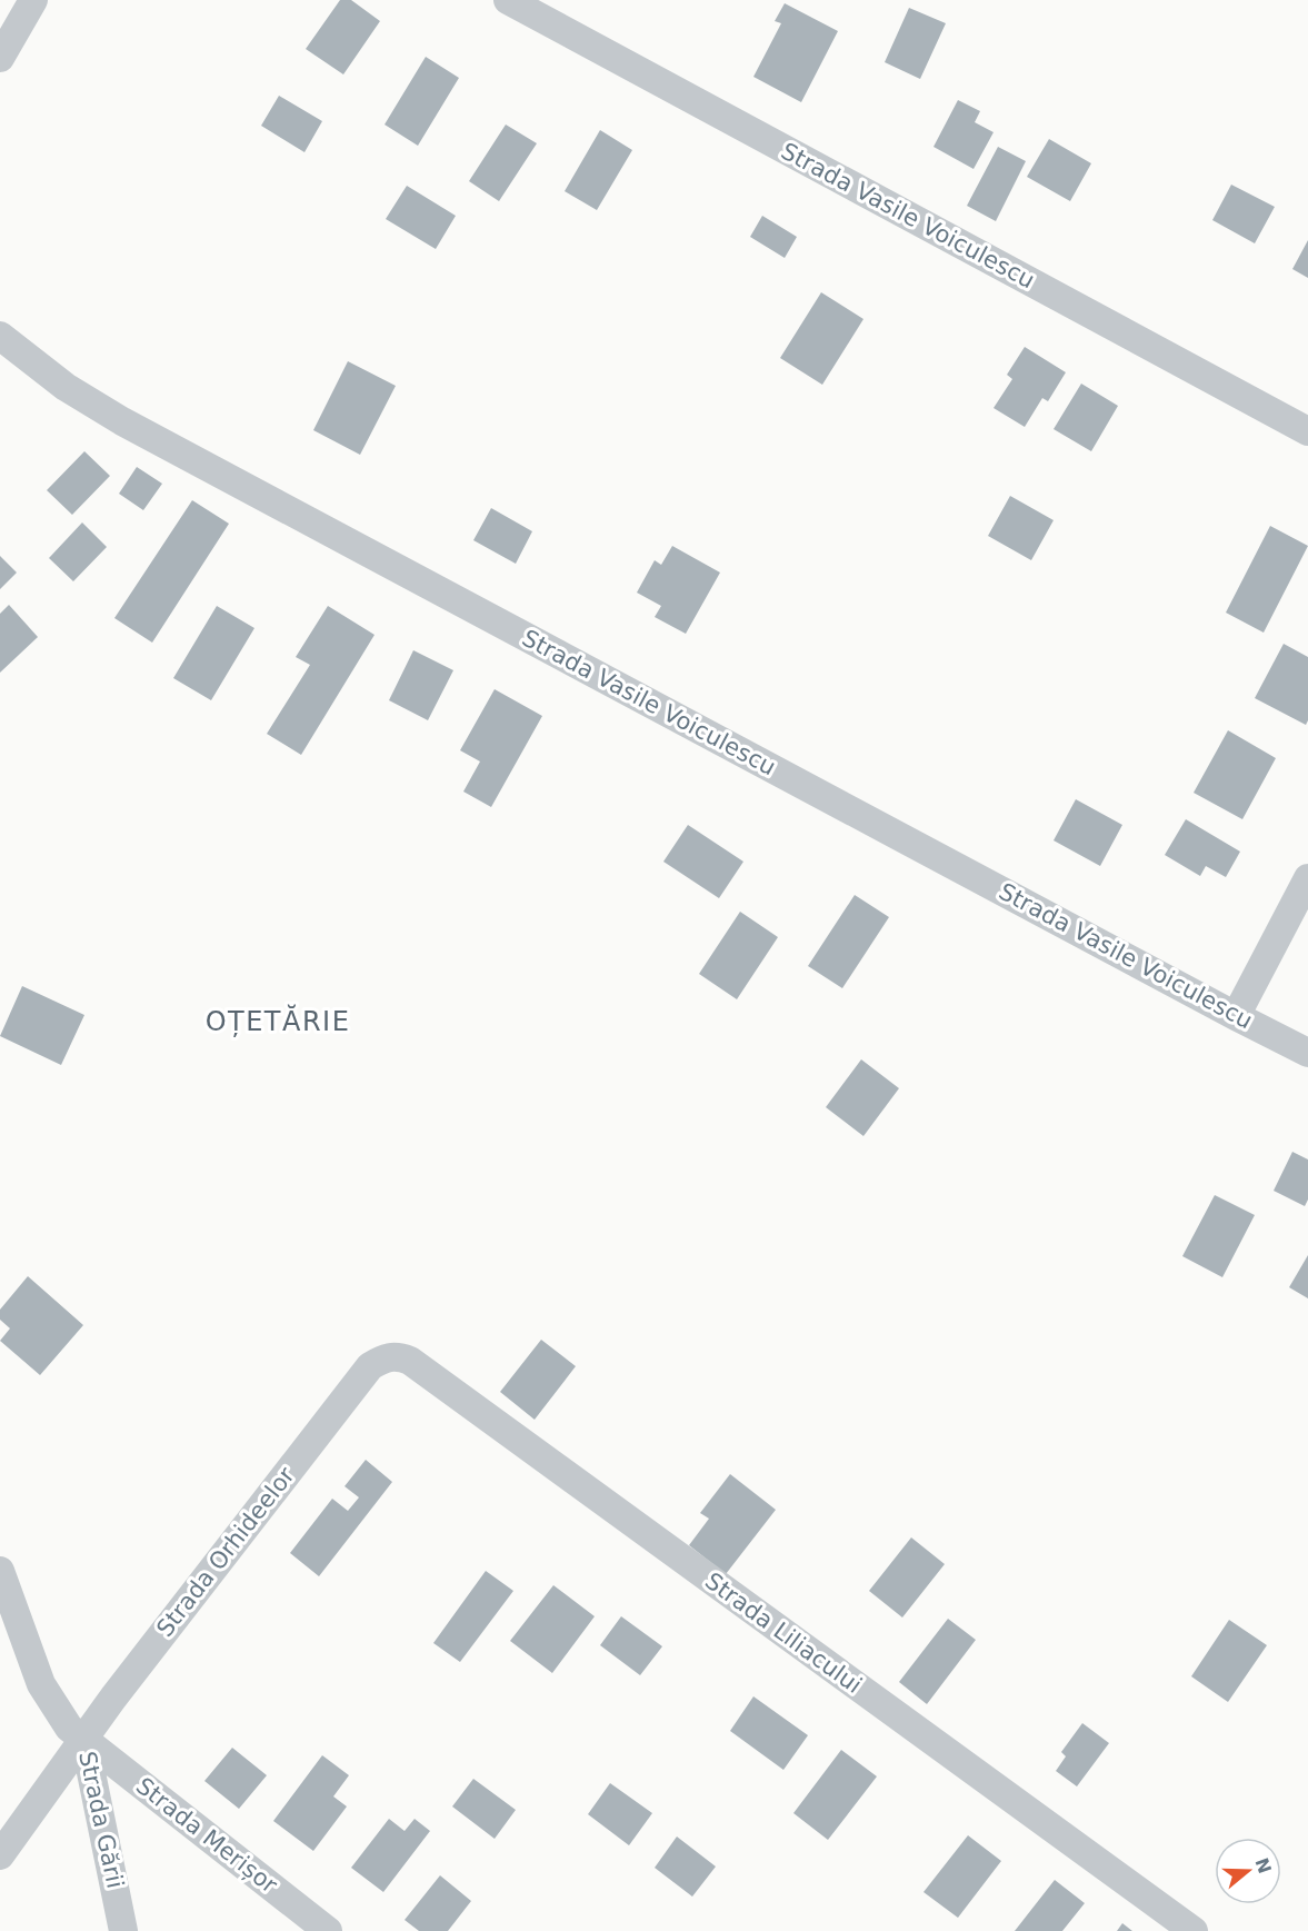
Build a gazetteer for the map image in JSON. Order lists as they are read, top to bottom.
{
  "streets": {
    "street": [
      "Strada Vasile Voiculescu",
      "Strada Orhideelor",
      "Strada Liliacului",
      "Strada Gării",
      "Strada Merișor"
    ]
  },
  "crossings": [
    ["Strada Orhideelor", "Strada Liliacului"],
    ["Strada Orhideelor", "Strada Gării"],
    ["Strada Orhideelor", "Strada Merișor"],
    ["Strada Gării", "Strada Merișor"]
  ],
  "districts": ["OȚETĂRIE"],
  "north": "right"
}
